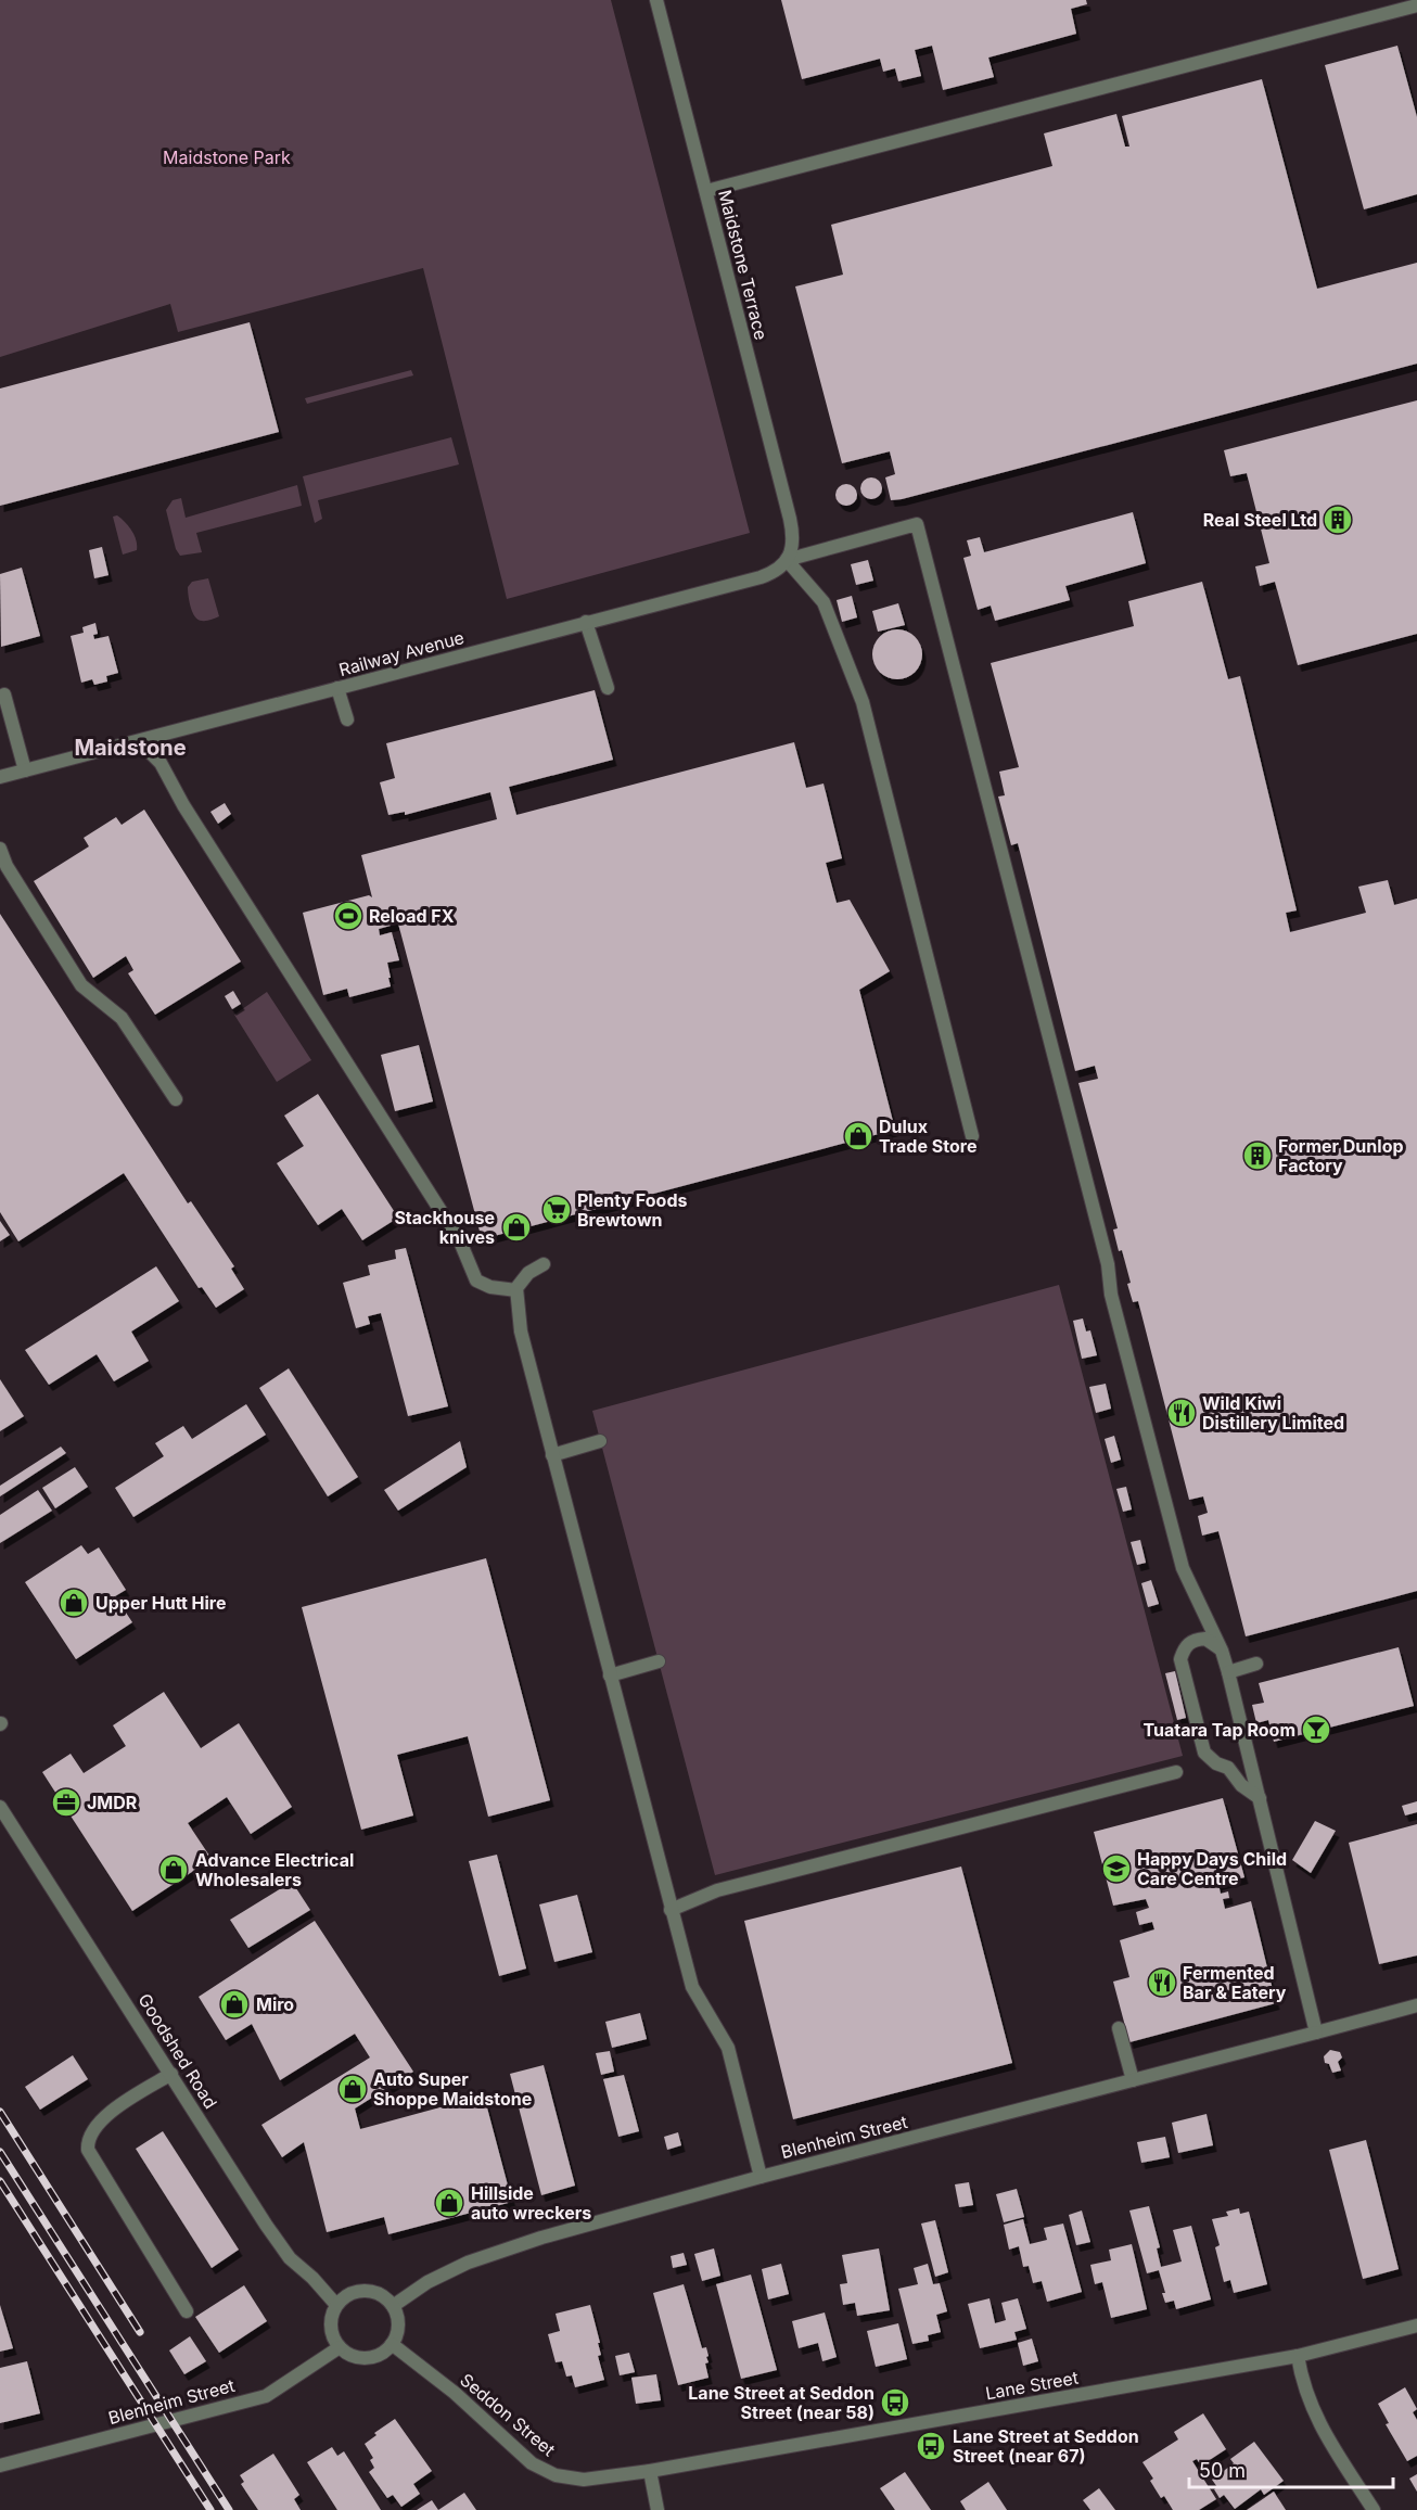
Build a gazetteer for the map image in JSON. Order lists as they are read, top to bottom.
{
  "streets": {
    "street": [
      "Maidstone Terrace",
      "Railway Avenue",
      "Goodshed Road",
      "Blenheim Street",
      "Lane Street",
      "Seddon Street"
    ]
  },
  "crossings": [
    ["Maidstone Terrace", "Railway Avenue"],
    ["Goodshed Road", "Blenheim Street"],
    ["Goodshed Road", "Seddon Street"],
    ["Blenheim Street", "Seddon Street"],
    ["Lane Street", "Seddon Street"]
  ],
  "districts": ["Maidstone"],
  "parks": ["Maidstone Park"],
  "places": {
    "building": ["Real Steel Ltd", "Former Dunlop Factory"],
    "sports": ["Reload FX"],
    "shop": [
      "Dulux Trade Store",
      "Stackhouse knives",
      "Upper Hutt Hire",
      "Advance Electrical Wholesalers",
      "Miro",
      "Auto Super Shoppe Maidstone",
      "Hillside auto wreckers"
    ],
    "supermarket": ["Plenty Foods Brewtown"],
    "restaurant": ["Wild Kiwi Distillery Limited", "Fermented Bar & Eatery"],
    "bar": ["Tuatara Tap Room"],
    "office": ["JMDR"],
    "school or university": ["Happy Days Child Care Centre"],
    "bus stop": ["Lane Street at Seddon Street (near 58)", "Lane Street at Seddon Street (near 67)"]
  },
  "scale_bar": "50 m"
}
